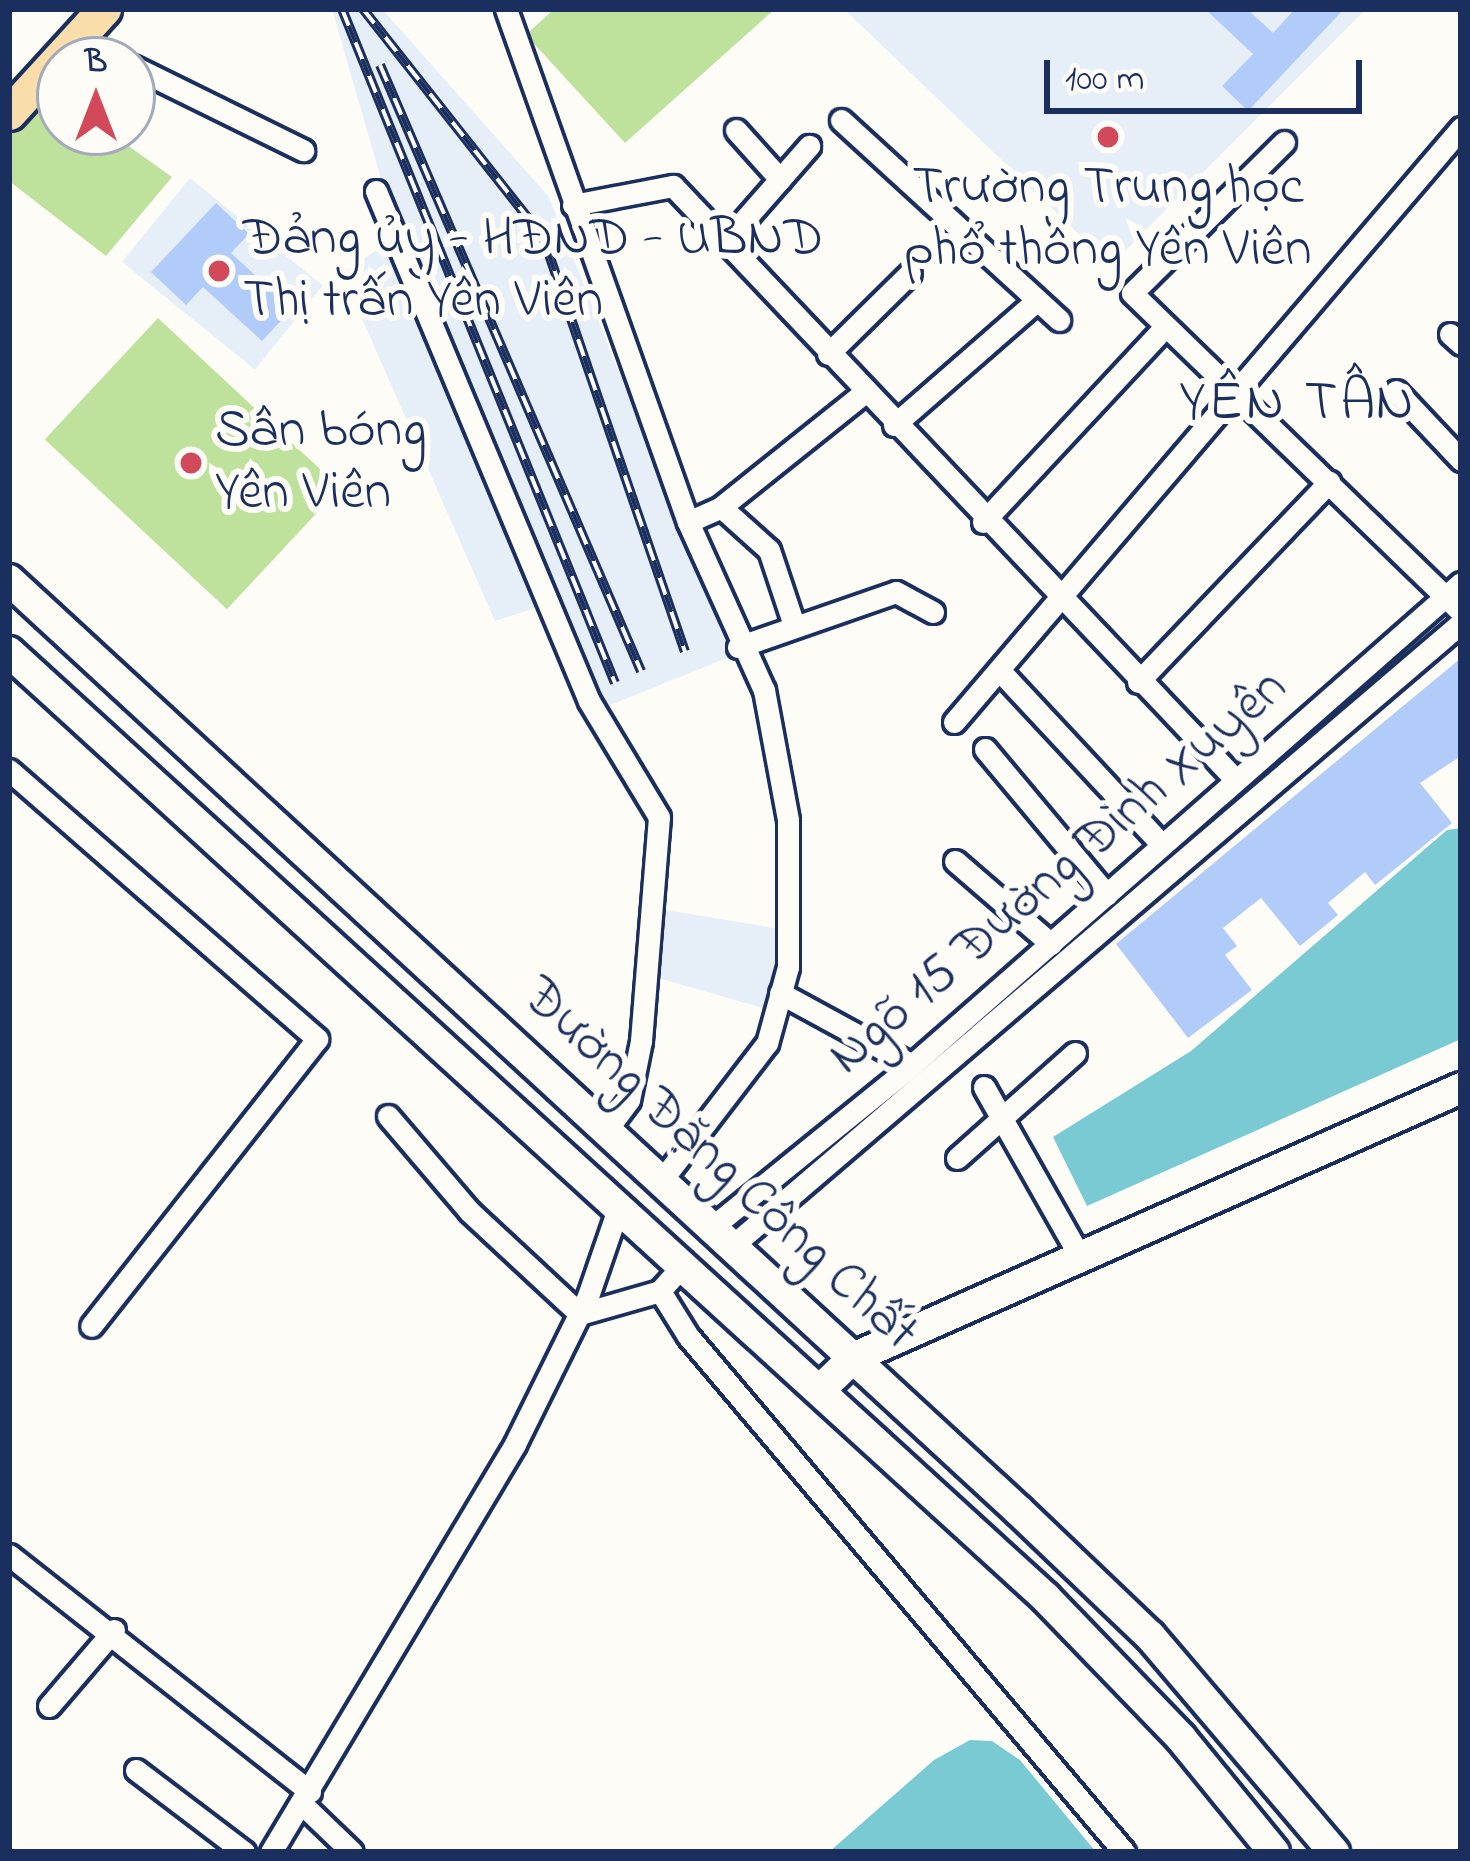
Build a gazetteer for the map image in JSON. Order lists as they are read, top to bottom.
{
  "streets": {
    "main road": ["Đường Đặng Công Chất"],
    "street": ["Ngõ 15 Đường Đình Xuyên"]
  },
  "crossings": [
    ["Ngõ 15 Đường Đình Xuyên", "Đường Đặng Công Chất"]
  ],
  "districts": ["YÊN TÂN"],
  "places": ["Trường Trung học phổ thông Yên Viên", "Đảng ủy - HĐND - UBND Thị trấn Yên Viên", "Sân bóng Yên Viên"],
  "scale_bar": "100 m",
  "north": "top"
}
